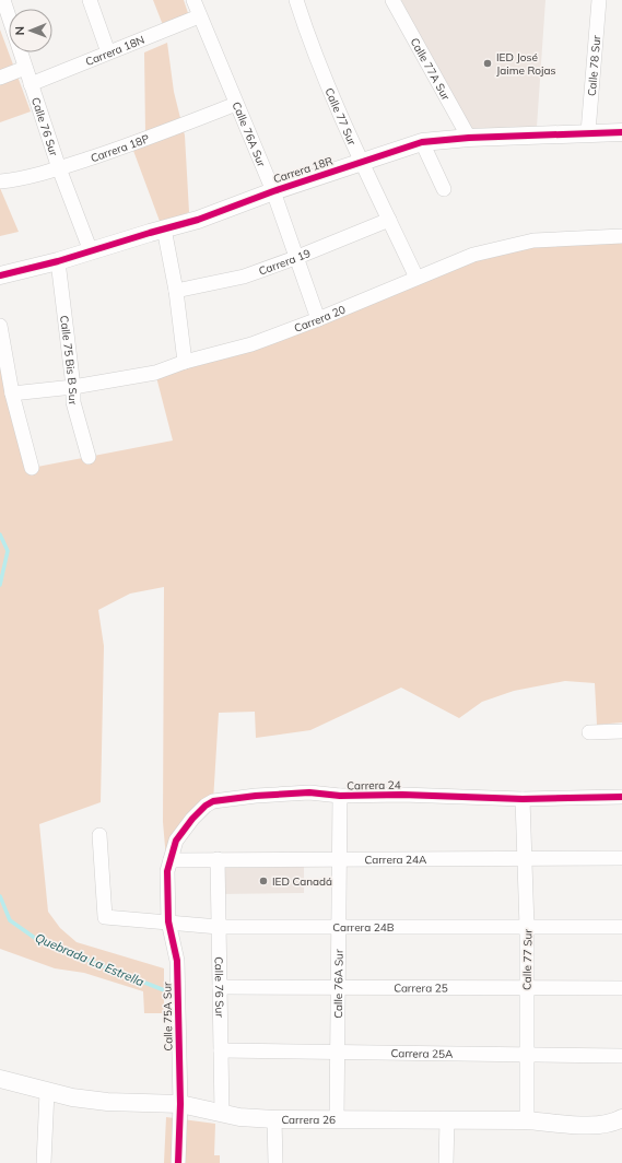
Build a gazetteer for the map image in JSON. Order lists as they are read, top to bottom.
{
  "streets": {
    "street": [
      "Carrera 18N",
      "Calle 78 Sur",
      "Calle 77A Sur",
      "Calle 77 Sur",
      "Calle 76 Sur",
      "Calle 76A Sur",
      "Carrera 18P",
      "Carrera 18R",
      "Carrera 19",
      "Carrera 20",
      "Calle 75 Bis B Sur",
      "Carrera 24",
      "Carrera 24A",
      "Carrera 24B",
      "Carrera 25",
      "Calle 75A Sur",
      "Carrera 25A",
      "Carrera 26"
    ]
  },
  "crossings": [
    ["Carrera 18N", "Calle 76 Sur"],
    ["Carrera 18N", "Calle 76A Sur"],
    ["Calle 78 Sur", "Carrera 18R"],
    ["Calle 77A Sur", "Carrera 18R"],
    ["Calle 77 Sur", "Carrera 18R"],
    ["Calle 77 Sur", "Carrera 19"],
    ["Calle 77 Sur", "Carrera 20"],
    ["Calle 77 Sur", "Carrera 24"],
    ["Calle 77 Sur", "Carrera 24A"],
    ["Calle 77 Sur", "Carrera 24B"],
    ["Calle 77 Sur", "Carrera 25"],
    ["Calle 77 Sur", "Carrera 25A"],
    ["Calle 77 Sur", "Carrera 26"],
    ["Calle 76 Sur", "Carrera 18P"],
    ["Calle 76 Sur", "Carrera 18R"],
    ["Calle 76 Sur", "Carrera 24A"],
    ["Calle 76 Sur", "Carrera 24B"],
    ["Calle 76 Sur", "Carrera 25"],
    ["Calle 76 Sur", "Carrera 25A"],
    ["Calle 76 Sur", "Carrera 26"],
    ["Calle 76A Sur", "Carrera 18P"],
    ["Calle 76A Sur", "Carrera 18R"],
    ["Calle 76A Sur", "Carrera 19"],
    ["Calle 76A Sur", "Carrera 20"],
    ["Calle 76A Sur", "Carrera 24"],
    ["Calle 76A Sur", "Carrera 24A"],
    ["Calle 76A Sur", "Carrera 24B"],
    ["Calle 76A Sur", "Carrera 25"],
    ["Calle 76A Sur", "Carrera 25A"],
    ["Calle 76A Sur", "Carrera 26"],
    ["Carrera 18R", "Calle 75 Bis B Sur"],
    ["Carrera 20", "Calle 75 Bis B Sur"],
    ["Carrera 24", "Carrera 24A"],
    ["Carrera 24", "Calle 75A Sur"],
    ["Carrera 24A", "Calle 75A Sur"],
    ["Carrera 24B", "Calle 75A Sur"],
    ["Calle 75A Sur", "Carrera 26"]
  ],
  "water": ["Quebrada La Estrella"],
  "places": ["IED José Jaime Rojas", "IED Canadá"],
  "north": "left"
}
